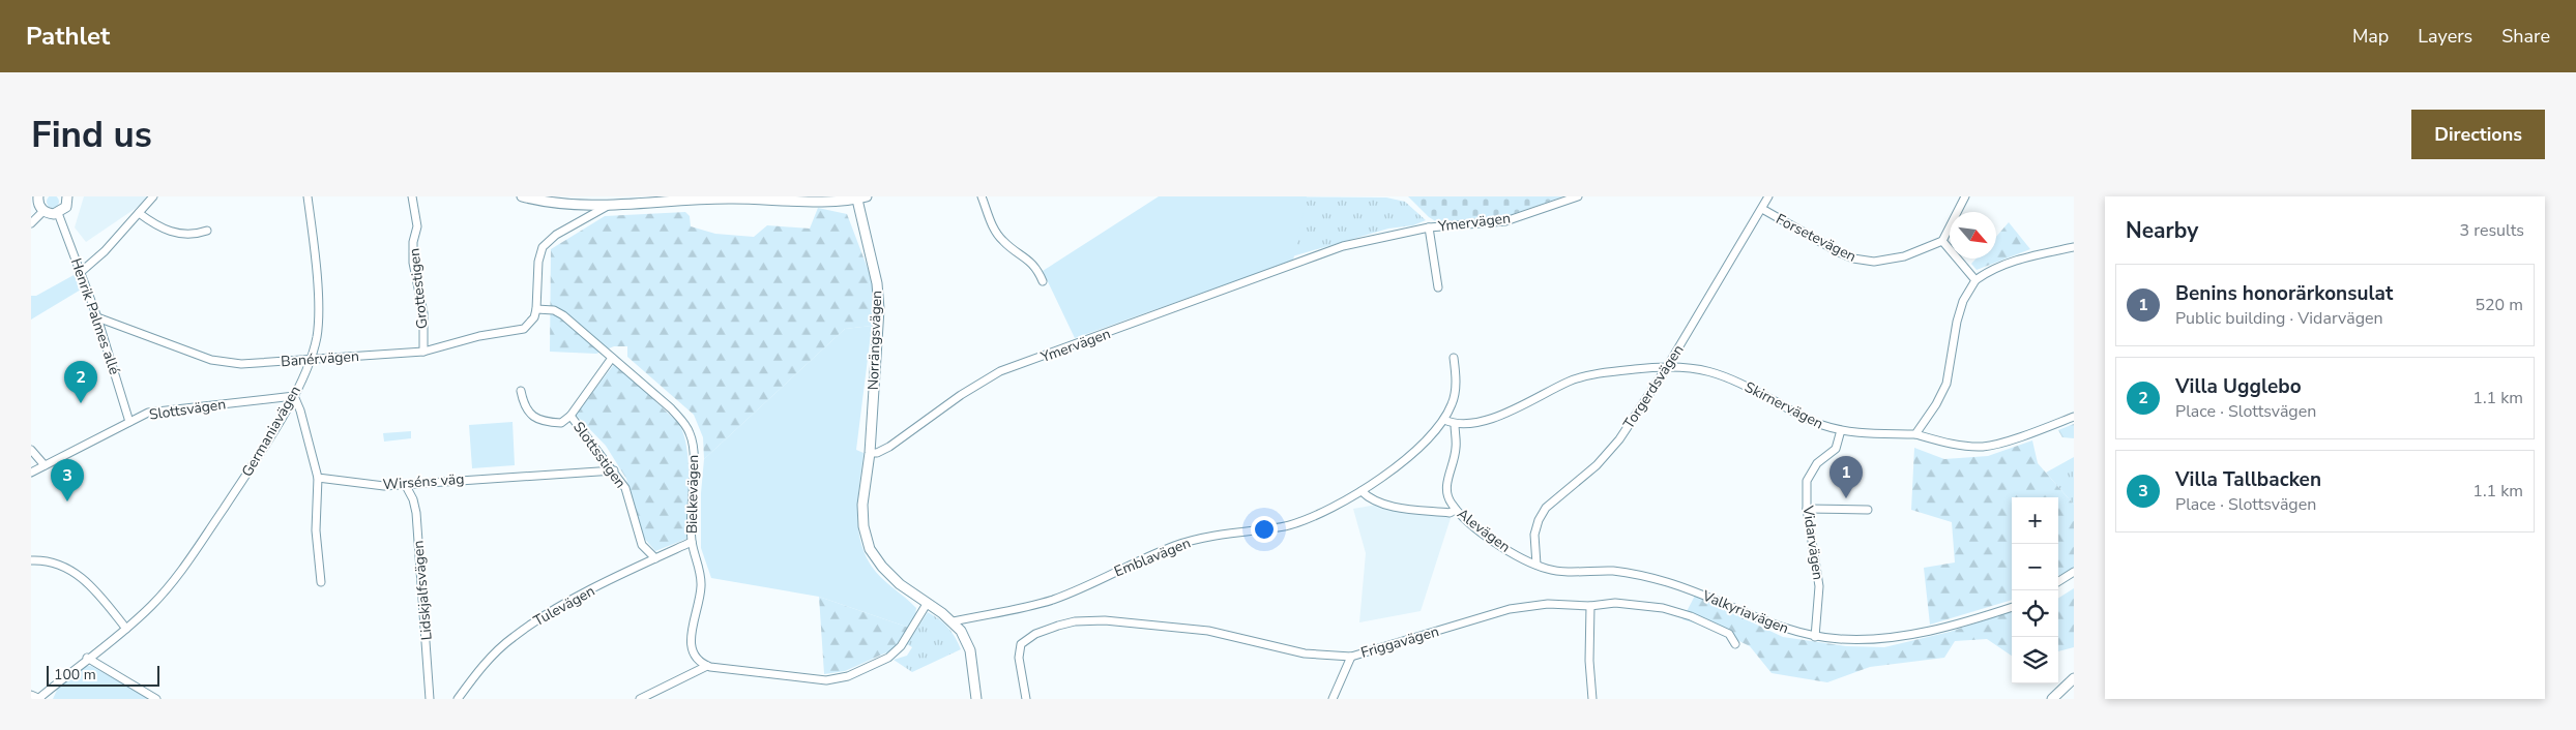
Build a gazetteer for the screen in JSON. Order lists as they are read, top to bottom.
{
  "streets": {
    "street": [
      "Ymervägen",
      "Forsetevägen",
      "Grottestigen",
      "Henrik Palmes allé",
      "Norrängsvägen",
      "Banérvägen",
      "Torgerdsvägen",
      "Skirnervägen",
      "Slottsvägen",
      "Germaniavägen",
      "Slottsstigen",
      "Wirséns väg",
      "Bielkevägen",
      "Alevägen",
      "Vidarvägen",
      "Emblavägen",
      "Lidskjalfsvägen",
      "Tulevägen",
      "Valkyriavägen",
      "Friggavägen"
    ]
  },
  "crossings": [
    ["Ymervägen", "Norrängsvägen"],
    ["Forsetevägen", "Torgerdsvägen"],
    ["Grottestigen", "Banérvägen"],
    ["Henrik Palmes allé", "Banérvägen"],
    ["Henrik Palmes allé", "Slottsvägen"],
    ["Banérvägen", "Germaniavägen"],
    ["Banérvägen", "Bielkevägen"],
    ["Torgerdsvägen", "Skirnervägen"],
    ["Torgerdsvägen", "Alevägen"],
    ["Torgerdsvägen", "Valkyriavägen"],
    ["Skirnervägen", "Alevägen"],
    ["Skirnervägen", "Vidarvägen"],
    ["Skirnervägen", "Emblavägen"],
    ["Slottsvägen", "Germaniavägen"],
    ["Slottsstigen", "Wirséns väg"],
    ["Slottsstigen", "Tulevägen"],
    ["Wirséns väg", "Lidskjalfsvägen"],
    ["Bielkevägen", "Tulevägen"],
    ["Alevägen", "Valkyriavägen"],
    ["Vidarvägen", "Valkyriavägen"]
  ],
  "scale_bar": "100 m",
  "north": "bottom right",
  "page": {
    "header": "Pathlet",
    "nav": ["Map", "Layers", "Share"],
    "buttons": "Directions",
    "title": "Find us",
    "heading": ["Nearby", "3 results"],
    "list": [
      {
        "mark": "1",
        "name": "Benins honorärkonsulat",
        "note": "Public building · Vidarvägen",
        "value": "520 m"
      },
      {
        "mark": "2",
        "name": "Villa Ugglebo",
        "note": "Place · Slottsvägen",
        "value": "1.1 km"
      },
      {
        "mark": "3",
        "name": "Villa Tallbacken",
        "note": "Place · Slottsvägen",
        "value": "1.1 km"
      }
    ],
    "pins": ["2", "1", "3"],
    "map_buttons": ["+", "−"],
    "scale": "100 m"
  }
}
